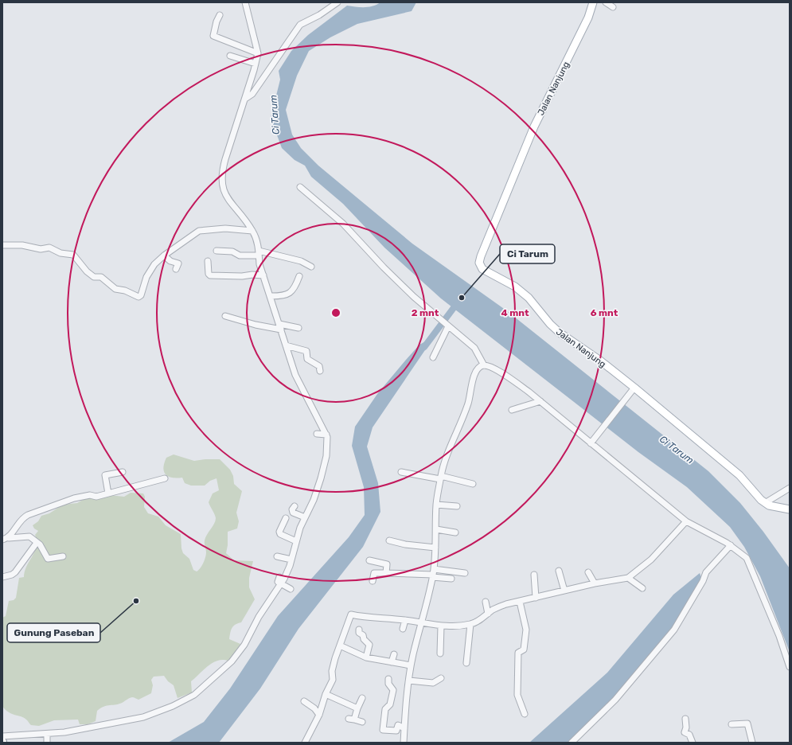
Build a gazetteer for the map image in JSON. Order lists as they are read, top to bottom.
{
  "streets": {
    "main road": ["Jalan Nanjung"]
  },
  "water": ["Ci Tarum"],
  "places": ["Ci Tarum", "Gunung Paseban"],
  "rings": ["2 mnt", "4 mnt", "6 mnt"]
}
